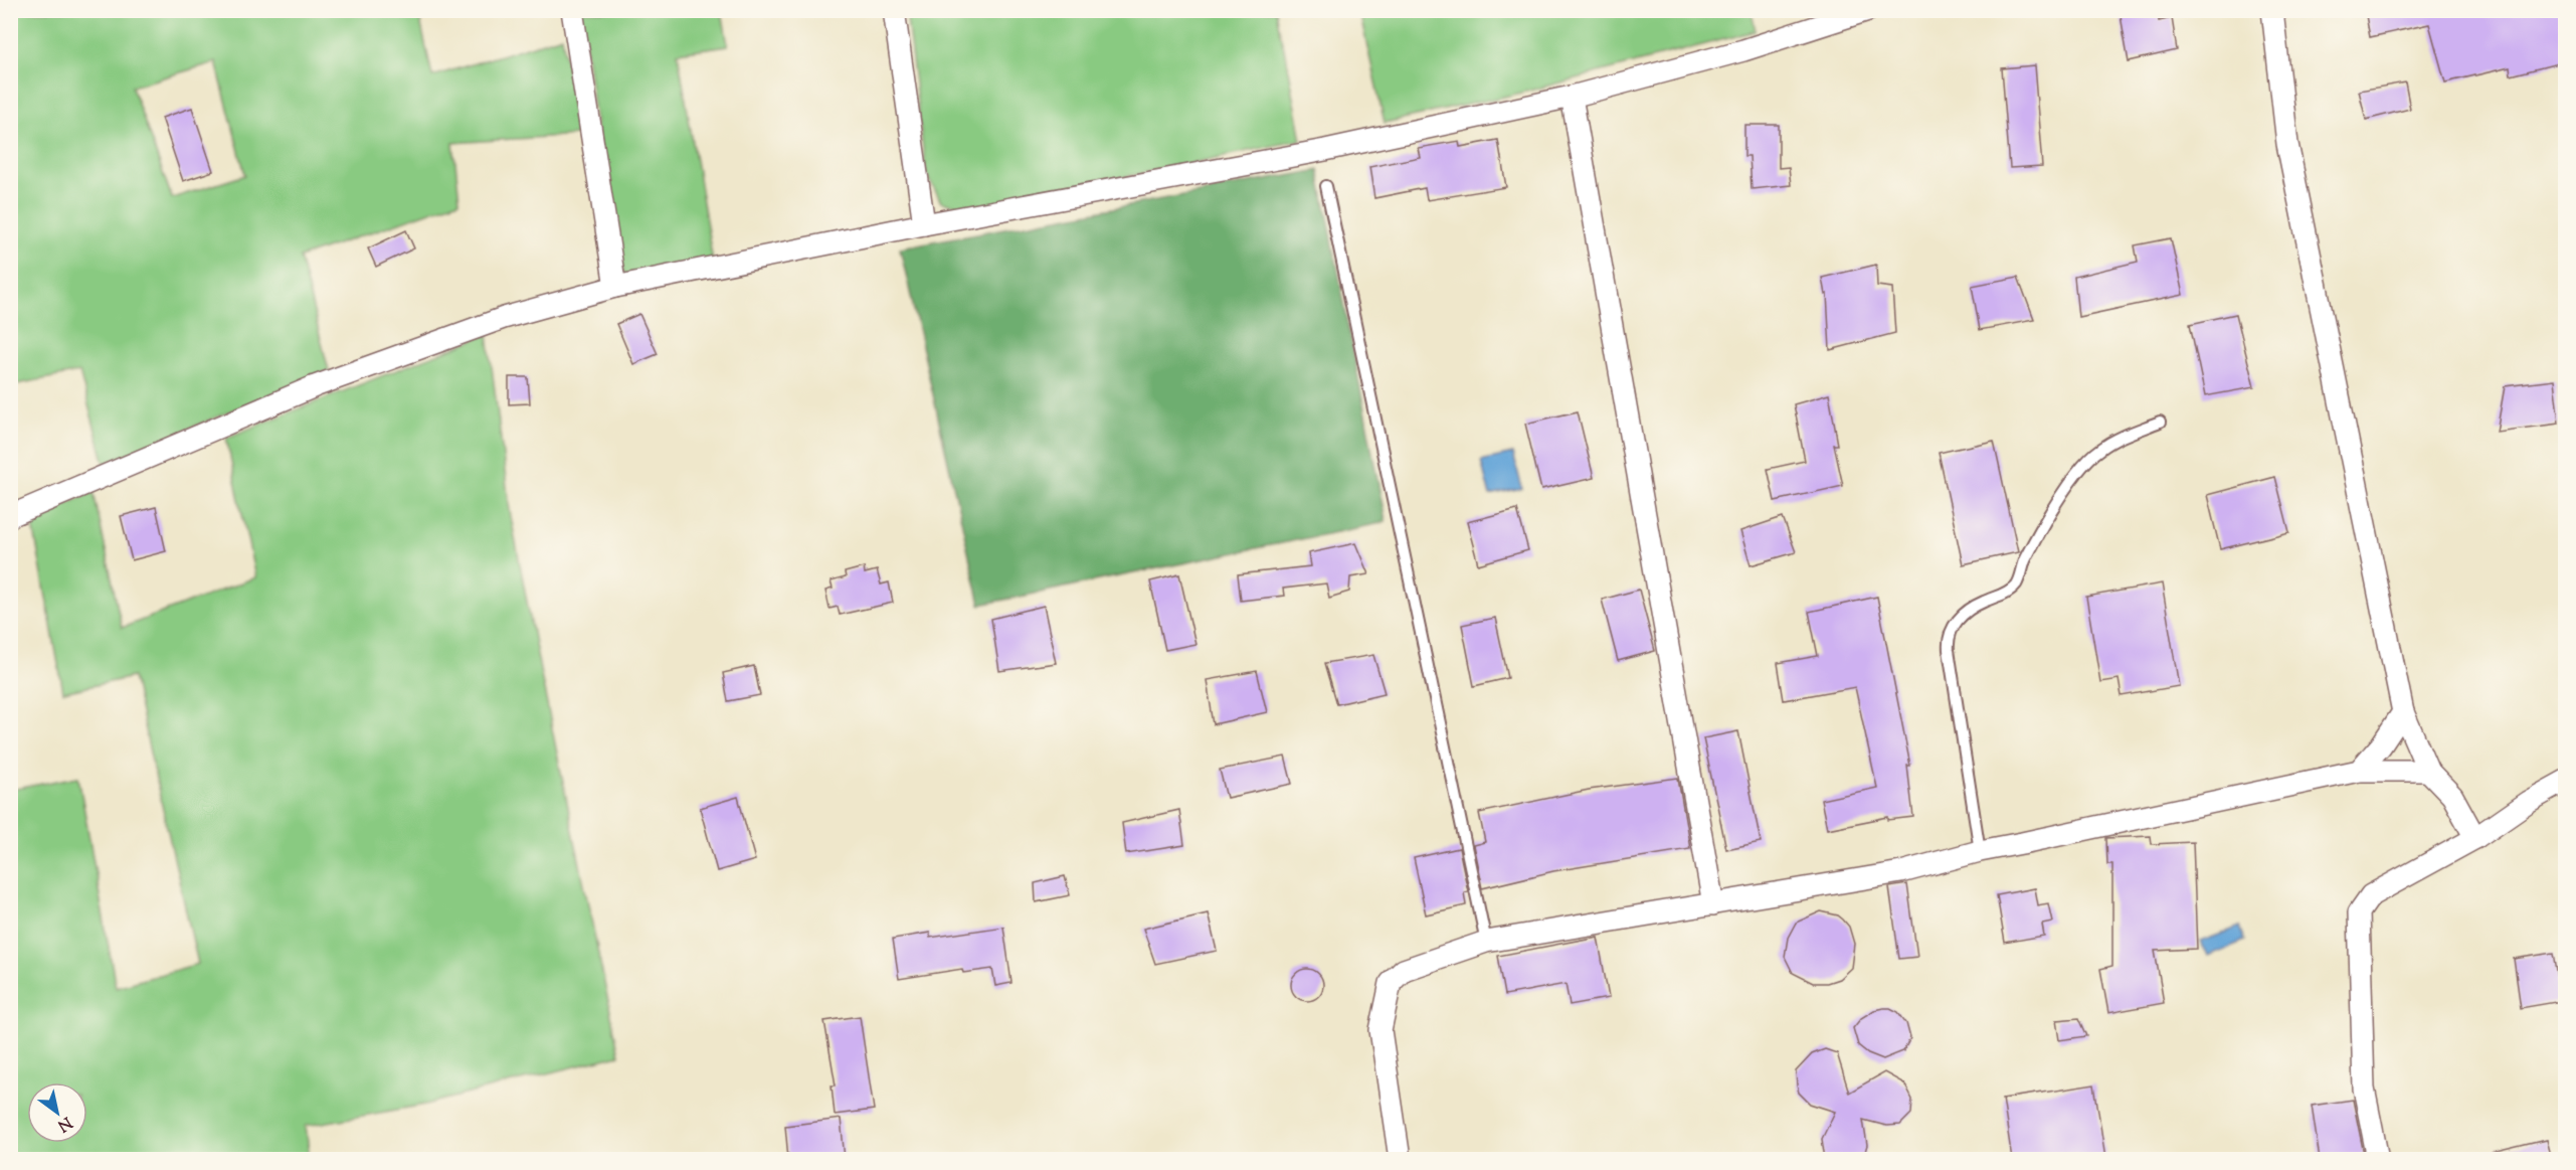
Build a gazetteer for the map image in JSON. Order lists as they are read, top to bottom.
{
  "north": "bottom right"
}
